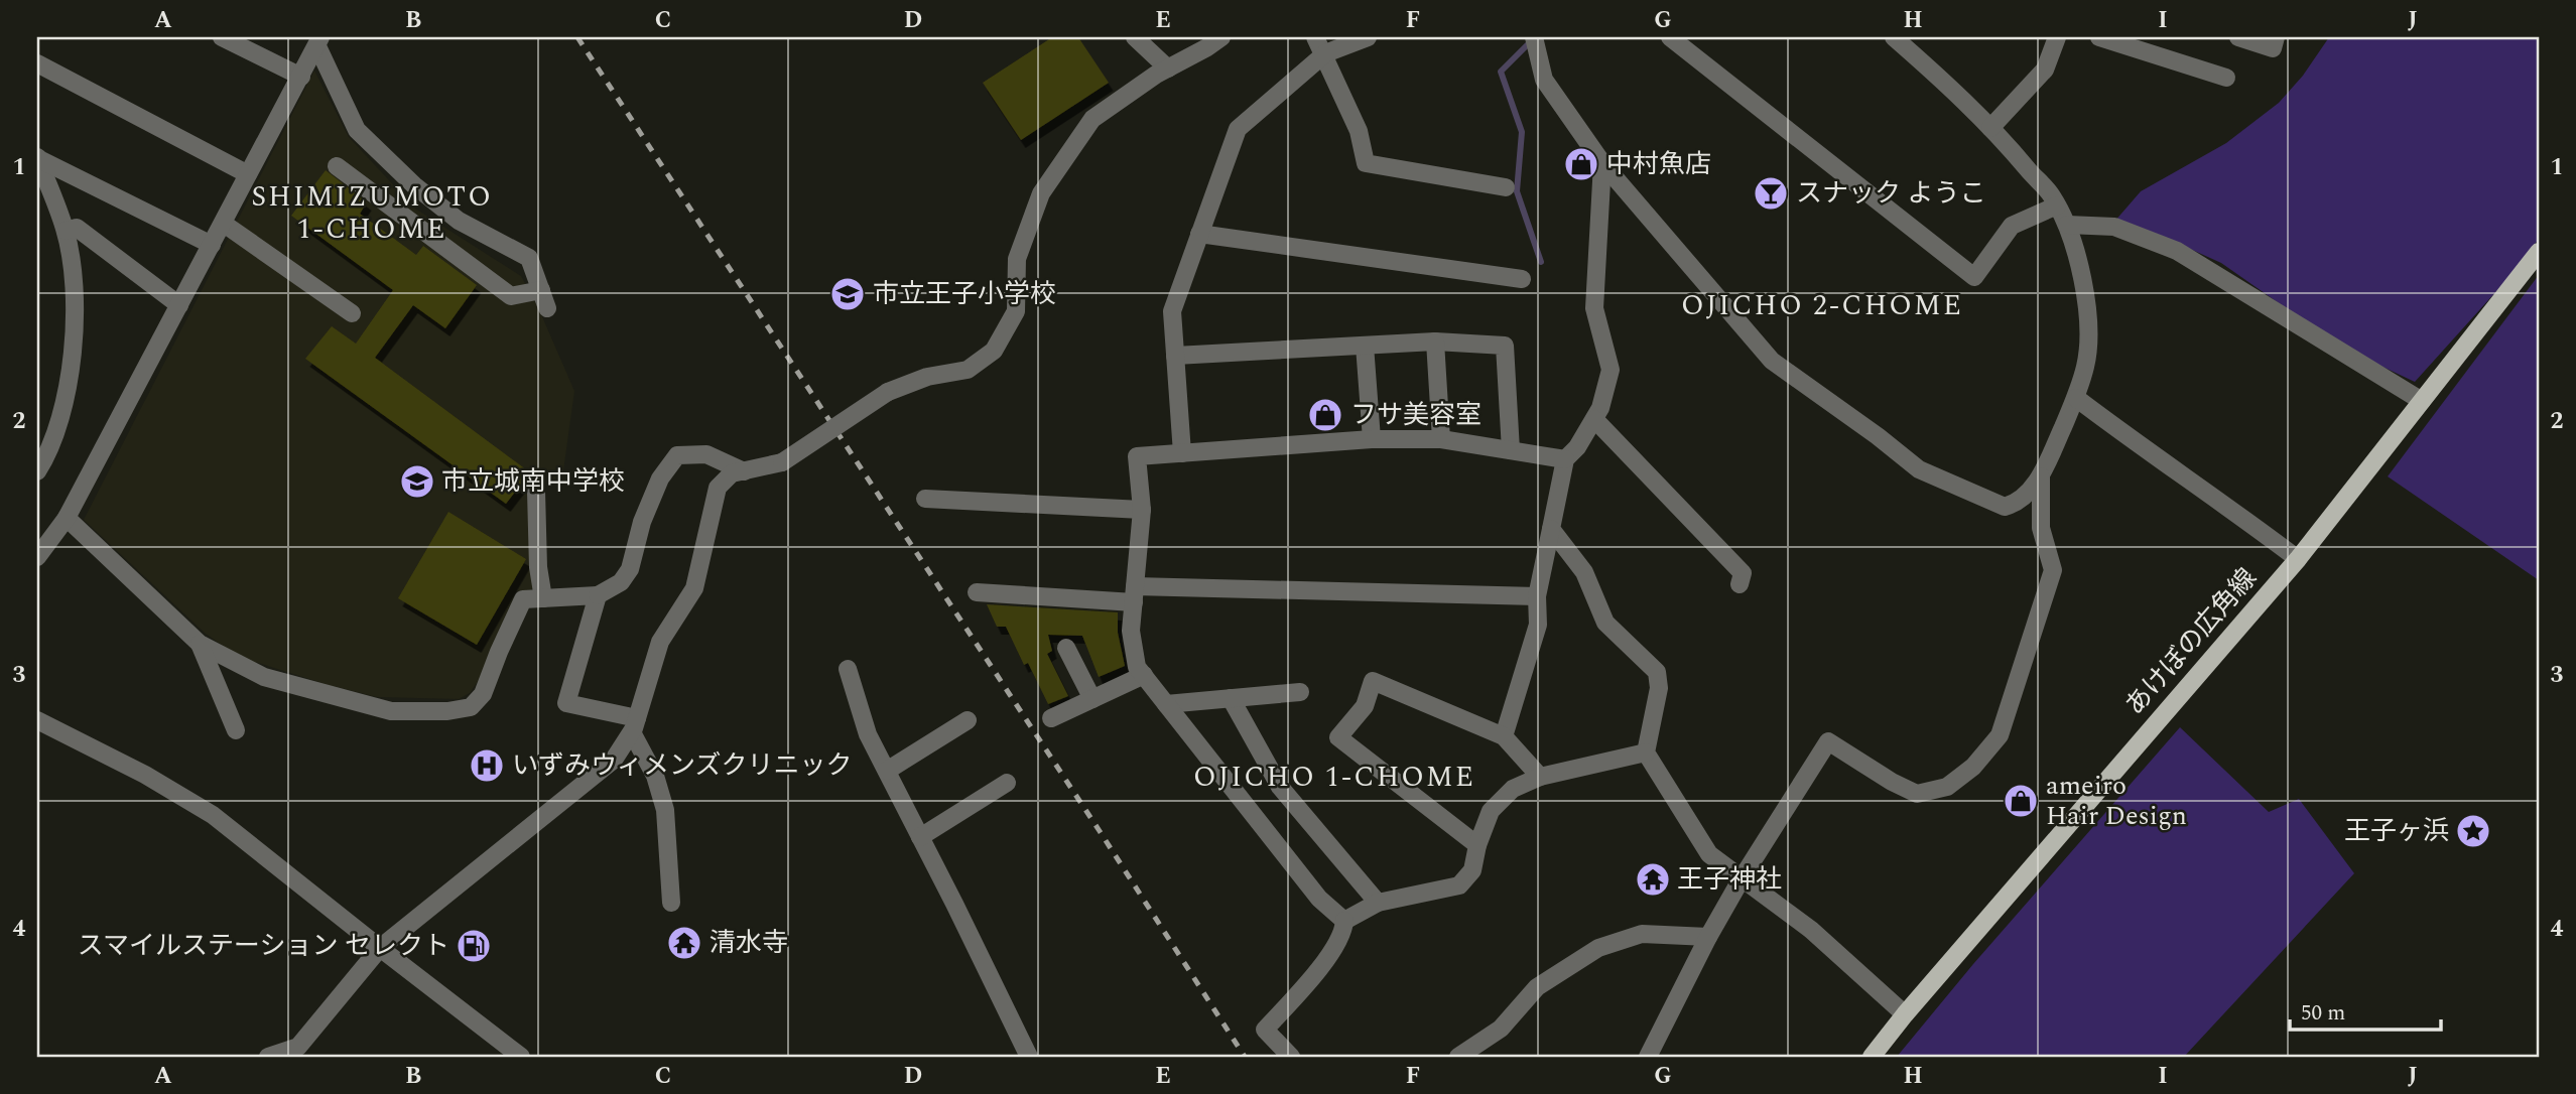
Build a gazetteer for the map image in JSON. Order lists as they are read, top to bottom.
{
  "streets": {
    "main road": ["あけぼの広角線"]
  },
  "districts": ["SHIMIZUMOTO 1-CHOME", "OJICHO 2-CHOME", "OJICHO 1-CHOME"],
  "places": {
    "shop": ["中村魚店", "フサ美容室", "ameiro Hair Design"],
    "bar": ["スナック ようこ"],
    "school or university": ["市立王子小学校", "市立城南中学校"],
    "hospital": ["いずみウィメンズクリニック"],
    "place": ["王子ヶ浜"],
    "temple": ["王子神社", "清水寺"],
    "fuel station": ["スマイルステーション セレクト"]
  },
  "scale_bar": "50 m",
  "grid": {
    "columns": [
      "A",
      "B",
      "C",
      "D",
      "E",
      "F",
      "G",
      "H",
      "I",
      "J"
    ],
    "rows": [
      "1",
      "2",
      "3",
      "4"
    ]
  }
}
